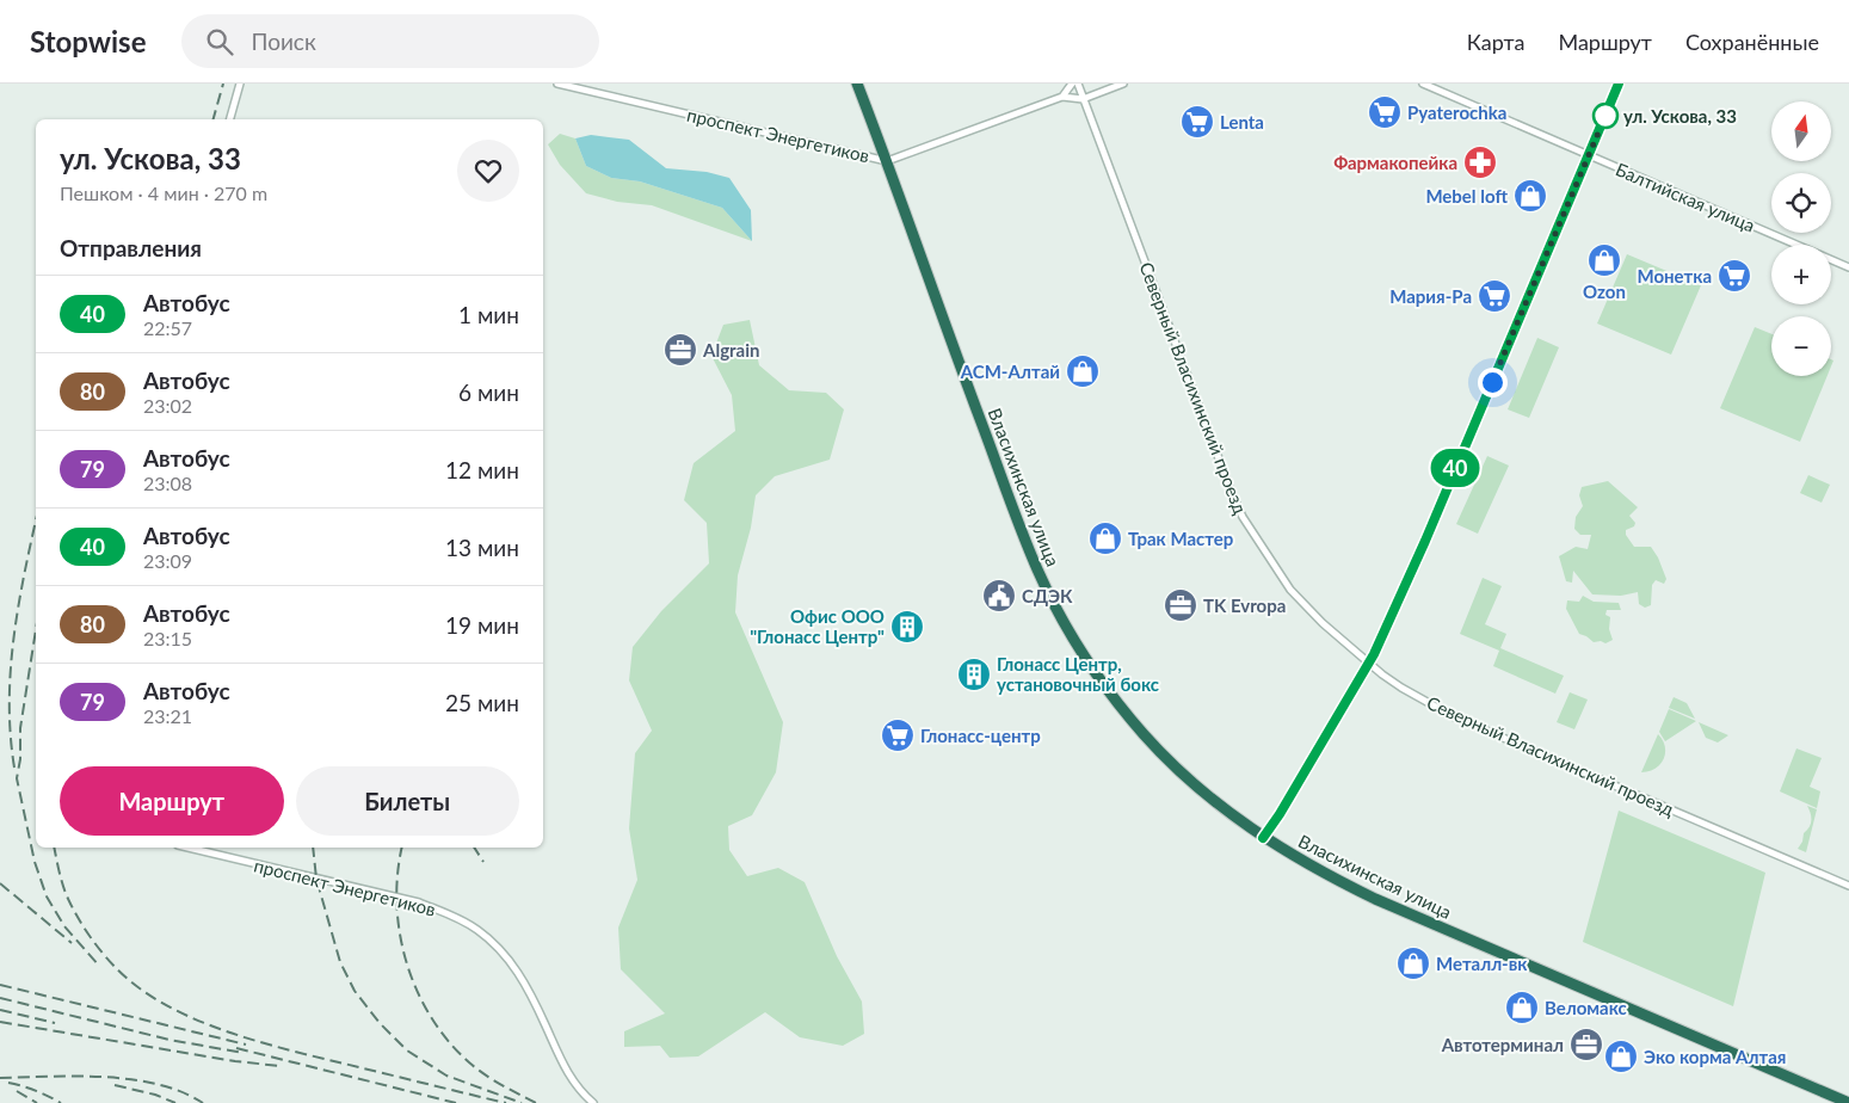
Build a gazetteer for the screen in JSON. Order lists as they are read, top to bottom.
{
  "streets": {
    "highway": ["Власихинская улица"],
    "street": ["проспект Энергетиков", "Балтийская улица", "Северный Власихинский проезд"]
  },
  "crossings": [
    ["проспект Энергетиков", "Власихинская улица"]
  ],
  "places": {
    "supermarket": [
      "Pyaterochka",
      "Lenta",
      "Монетка",
      "Мария-Ра",
      "Глонасс-центр"
    ],
    "other": ["ул. Ускова, 33"],
    "pharmacy": ["Фармакопейка"],
    "shop": [
      "Mebel loft",
      "Ozon",
      "АСМ-Алтай",
      "Трак Мастер",
      "Металл-вк",
      "Веломакс",
      "Эко корма Алтая"
    ],
    "office": ["Algrain", "TK Evropa", "Автотерминал"],
    "public building": ["СДЭК"],
    "building": ["Офис ООО \"Глонасс Центр\"", "Глонасс Центр, установочный бокс"]
  },
  "lines": ["bus line 40"],
  "north": "top",
  "page": {
    "header": "Stopwise",
    "search": "Поиск",
    "nav": ["Карта", "Маршрут", "Сохранённые"],
    "on_map": "40",
    "map_buttons": ["+", "−"],
    "heading": [
      ["ул. Ускова, 33", "Пешком · 4 мин · 270 m"],
      "Отправления"
    ],
    "list": [
      {
        "mark": "40",
        "name": "Автобус",
        "note": "22:57",
        "value": "1 мин"
      },
      {
        "mark": "80",
        "name": "Автобус",
        "note": "23:02",
        "value": "6 мин"
      },
      {
        "mark": "79",
        "name": "Автобус",
        "note": "23:08",
        "value": "12 мин"
      },
      {
        "mark": "40",
        "name": "Автобус",
        "note": "23:09",
        "value": "13 мин"
      },
      {
        "mark": "80",
        "name": "Автобус",
        "note": "23:15",
        "value": "19 мин"
      },
      {
        "mark": "79",
        "name": "Автобус",
        "note": "23:21",
        "value": "25 мин"
      }
    ],
    "buttons": ["Маршрут", "Билеты"]
  }
}
